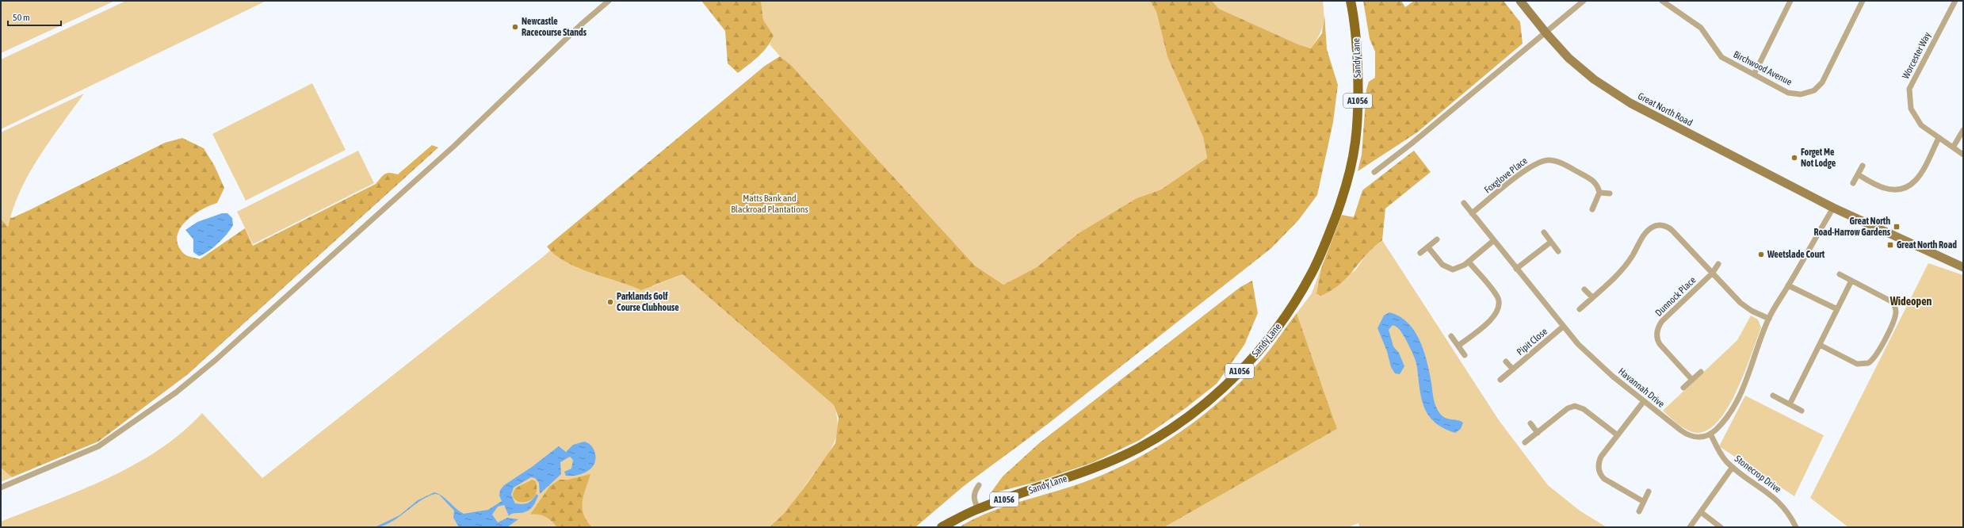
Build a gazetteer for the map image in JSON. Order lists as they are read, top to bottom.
{
  "streets": {
    "main road": ["Sandy Lane", "A1056", "Great North Road"],
    "street": [
      "Worcester Way",
      "Birchwood Avenue",
      "Foxglove Place",
      "Dunnock Place",
      "Pipit Close",
      "Havannah Drive",
      "Stonecrop Drive"
    ]
  },
  "crossings": [
    ["Foxglove Place", "Havannah Drive"],
    ["Pipit Close", "Havannah Drive"],
    ["Havannah Drive", "Stonecrop Drive"]
  ],
  "districts": ["Wideopen"],
  "parks": ["Matts Bank and Blackroad Plantations"],
  "places": {
    "other": [
      "Newcastle Racecourse Stands",
      "Forget Me Not Lodge",
      "Weetslade Court",
      "Parklands Golf Course Clubhouse"
    ],
    "transit": ["Great North Road-Harrow Gardens", "Great North Road"]
  },
  "scale_bar": "50 m"
}
